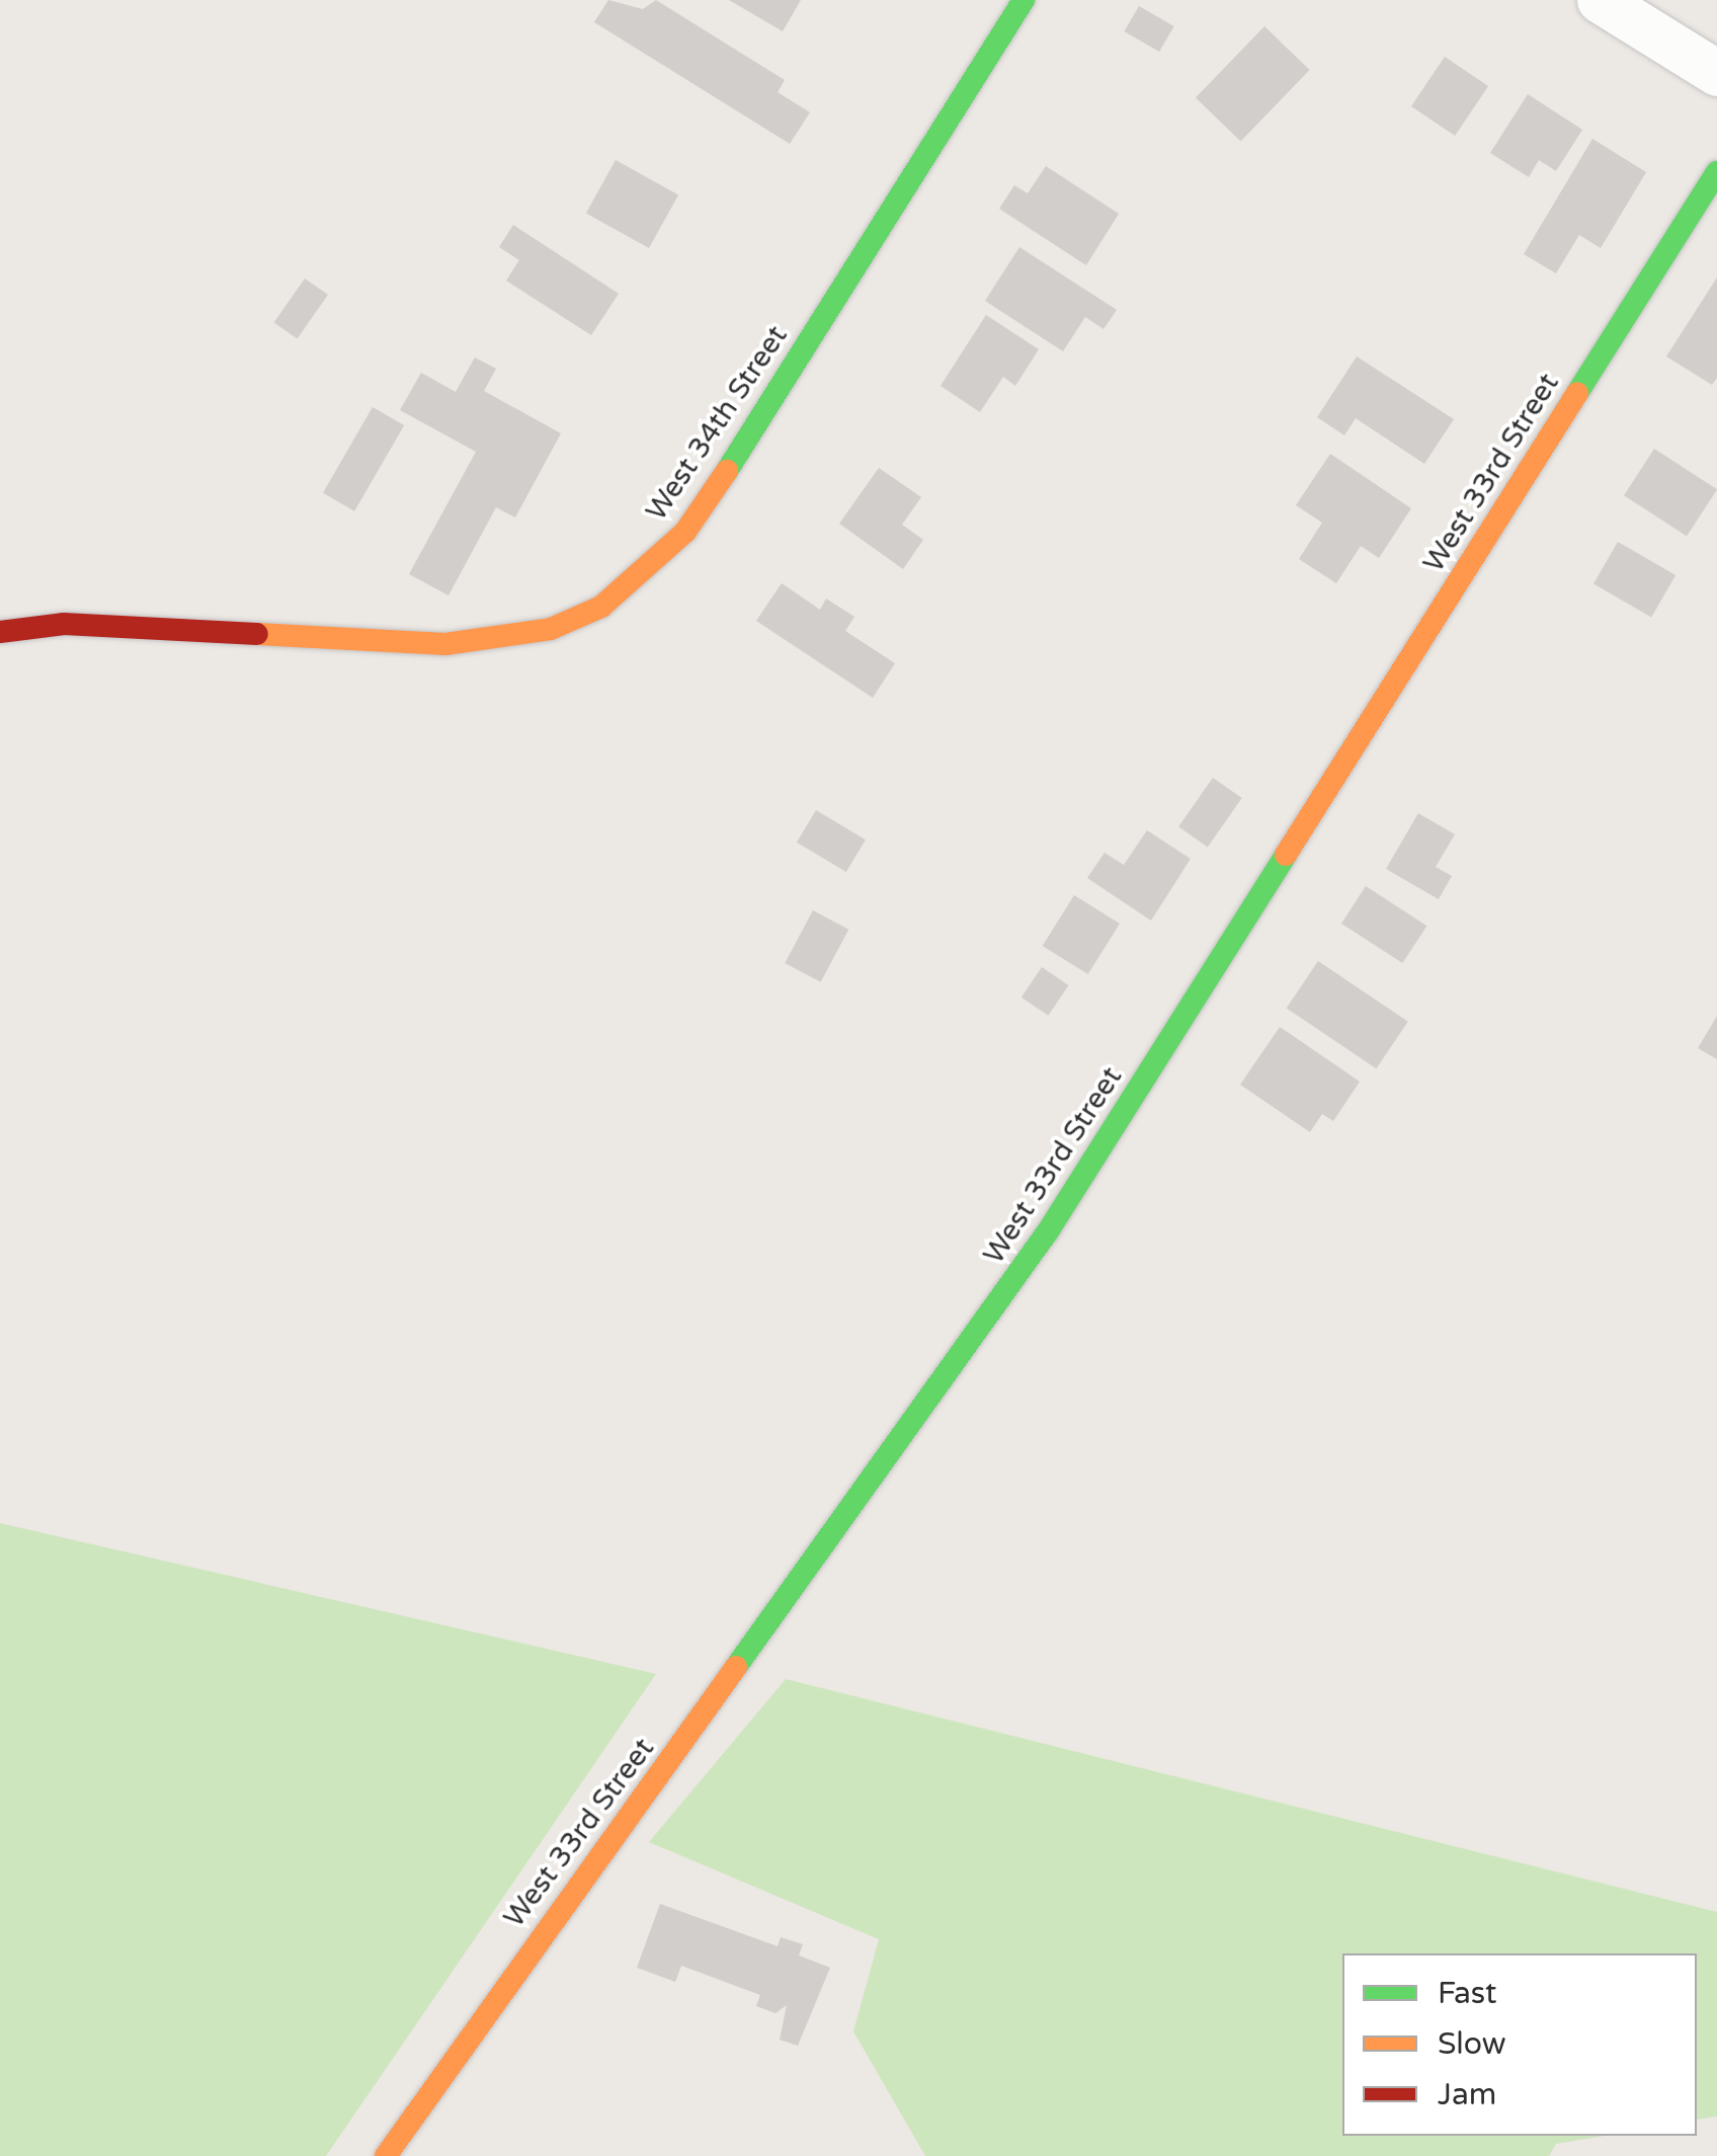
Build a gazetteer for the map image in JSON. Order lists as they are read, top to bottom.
{
  "streets": {
    "street": ["West 34th Street", "West 33rd Street"]
  },
  "legend": ["Fast", "Slow", "Jam"]
}
